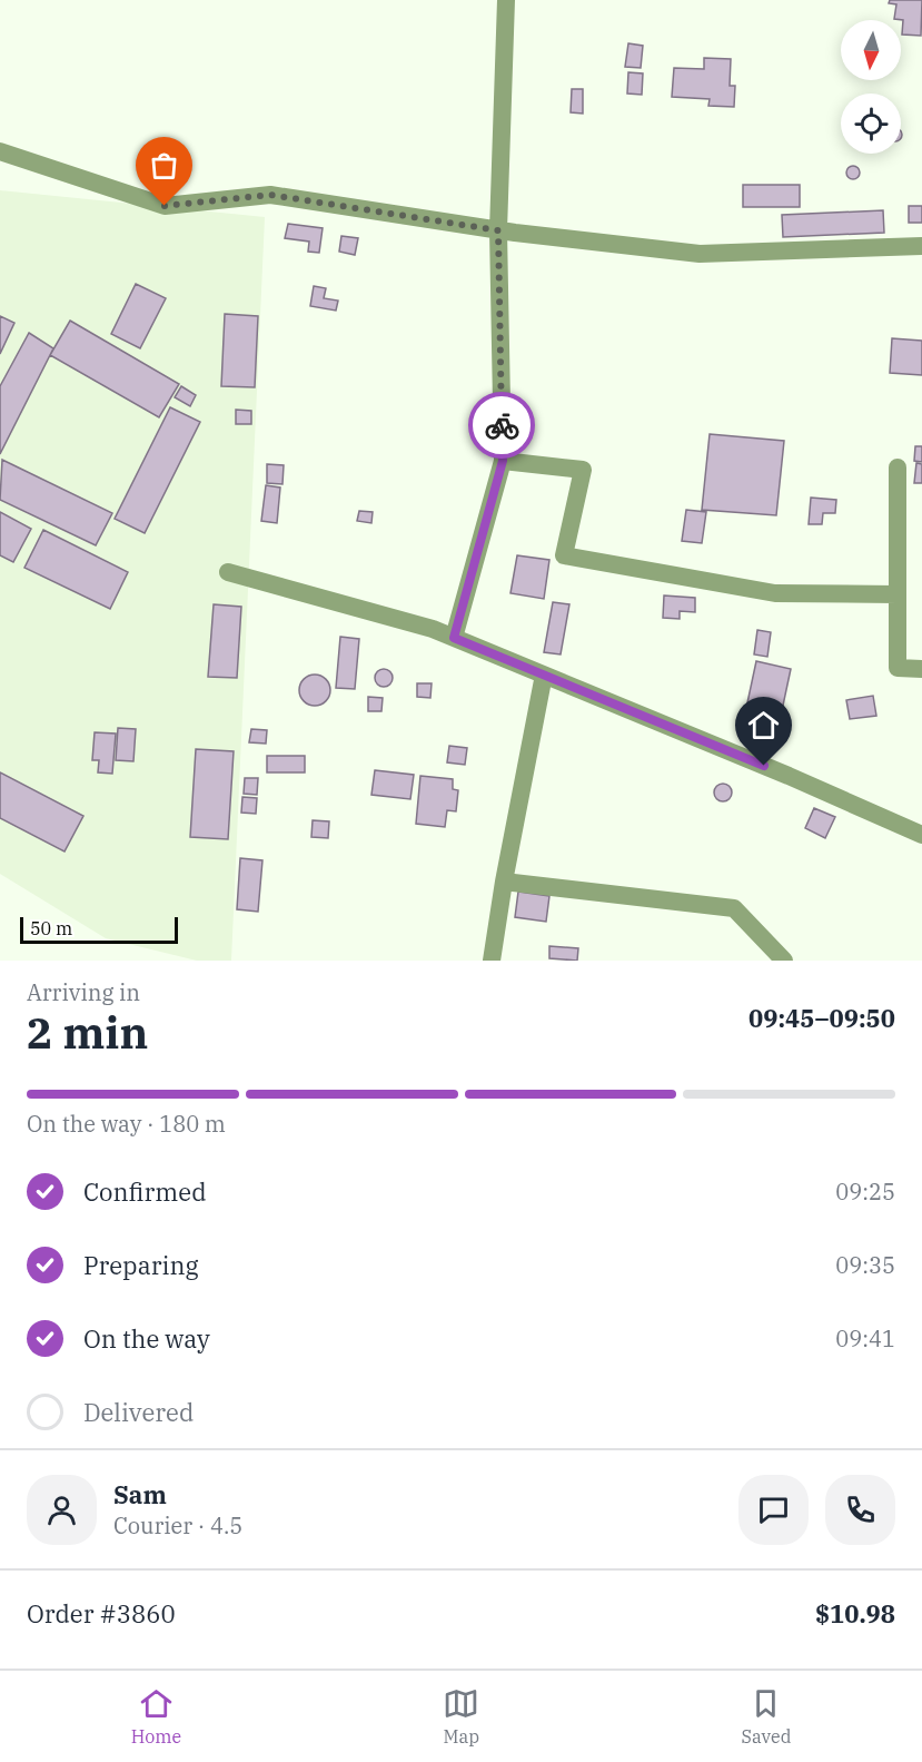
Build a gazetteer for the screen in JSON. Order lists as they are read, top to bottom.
{
  "scale_bar": "50 m",
  "north": "bottom",
  "page": {
    "scale": "50 m",
    "heading": ["2 min", "Arriving in", "09:45–09:50"],
    "panel": [
      "Sam",
      "Courier · 4.5",
      "Order #3860",
      "$10.98"
    ],
    "bar": "On the way · 180 m",
    "list": [
      ["Confirmed", "09:25"],
      ["Preparing", "09:35"],
      ["On the way", "09:41"],
      "Delivered"
    ],
    "tabs": ["Home", "Map", "Saved"]
  }
}
